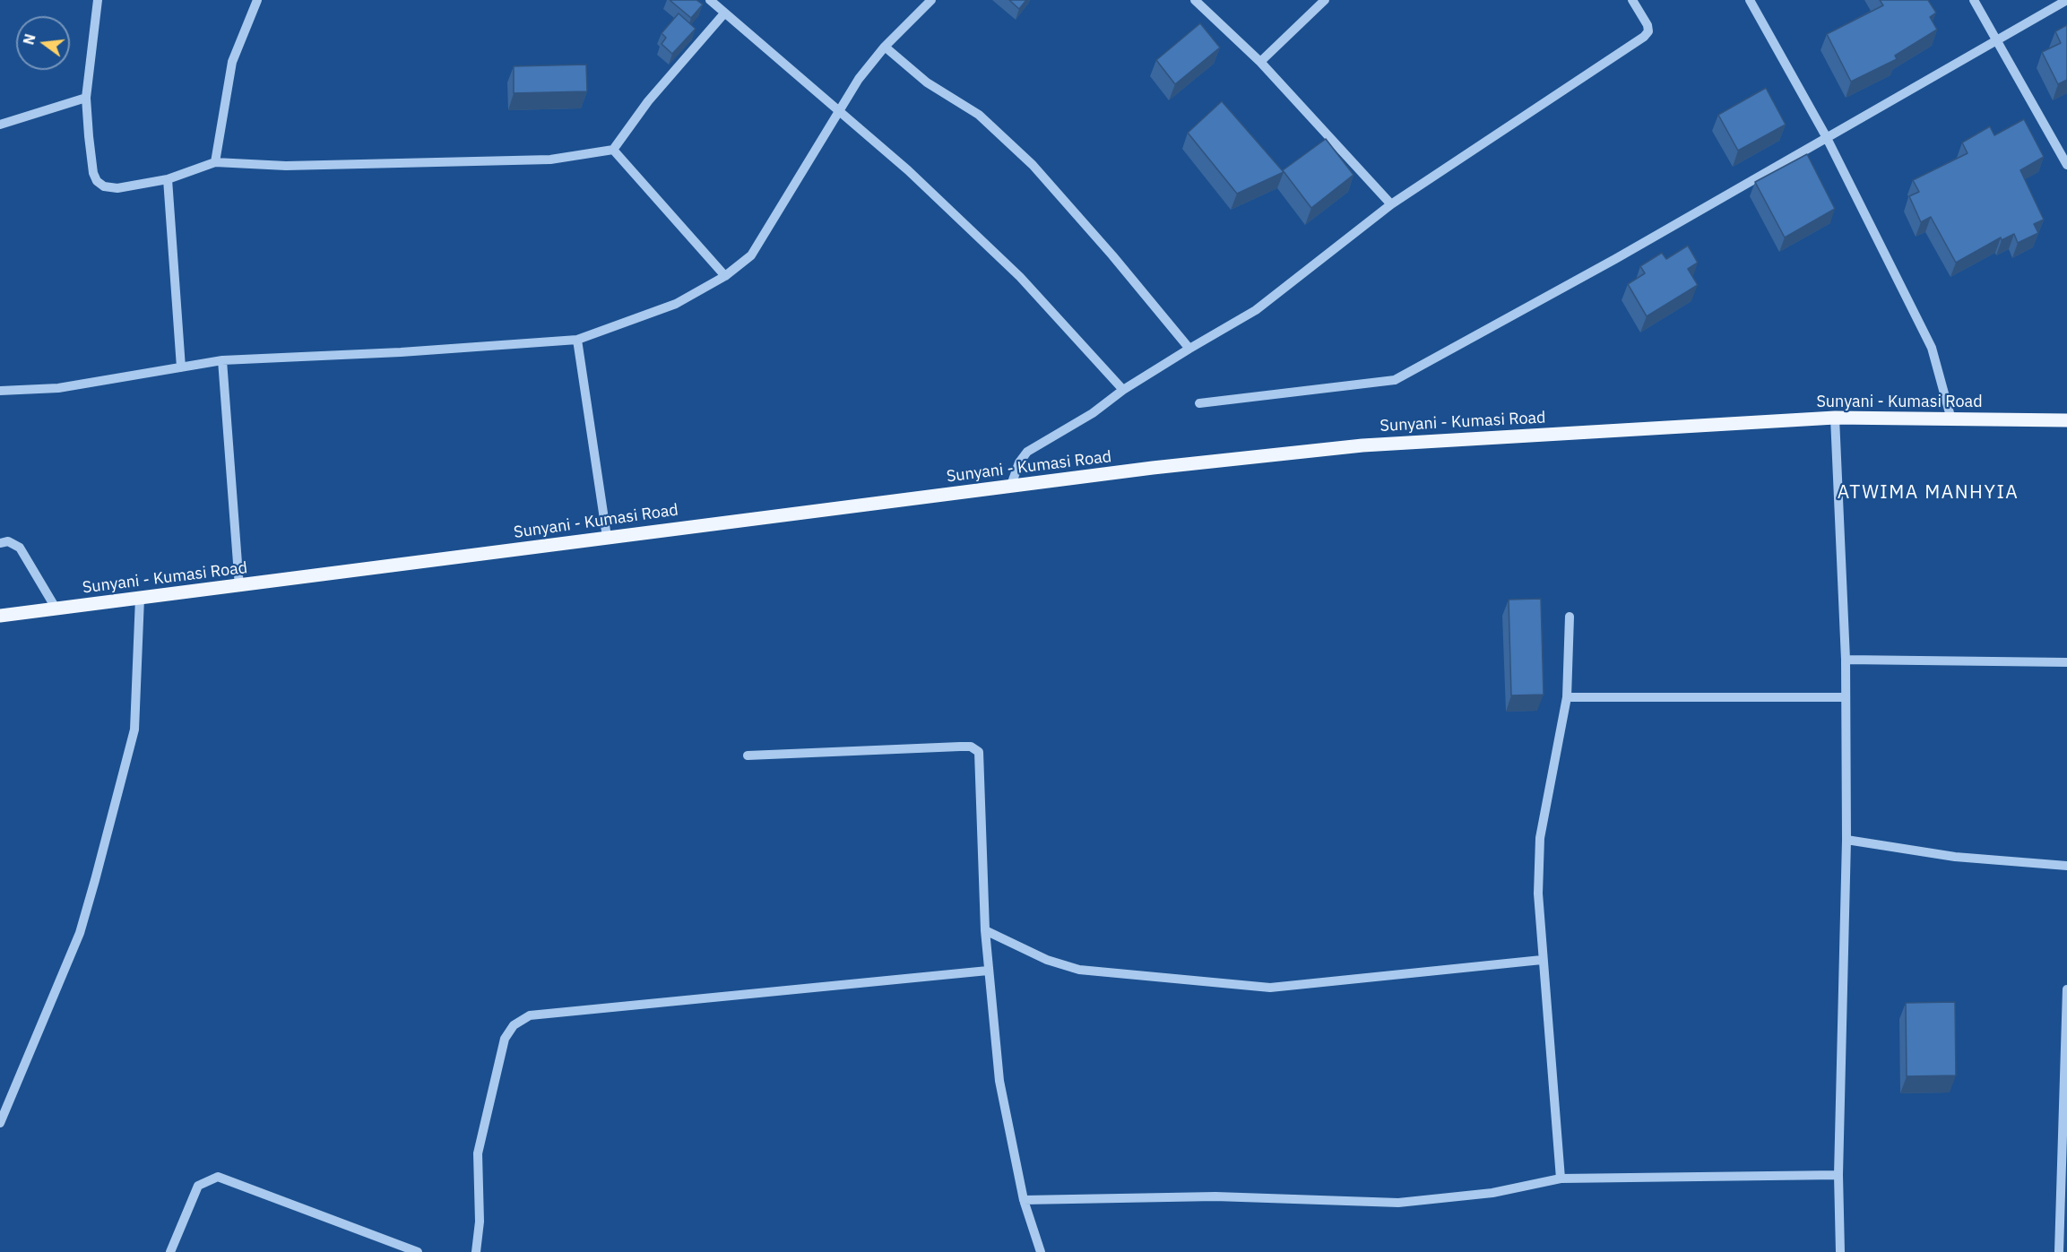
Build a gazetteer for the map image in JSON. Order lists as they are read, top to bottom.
{
  "streets": {
    "main road": ["Sunyani - Kumasi Road"]
  },
  "districts": ["ATWIMA MANHYIA"],
  "north": "left"
}
